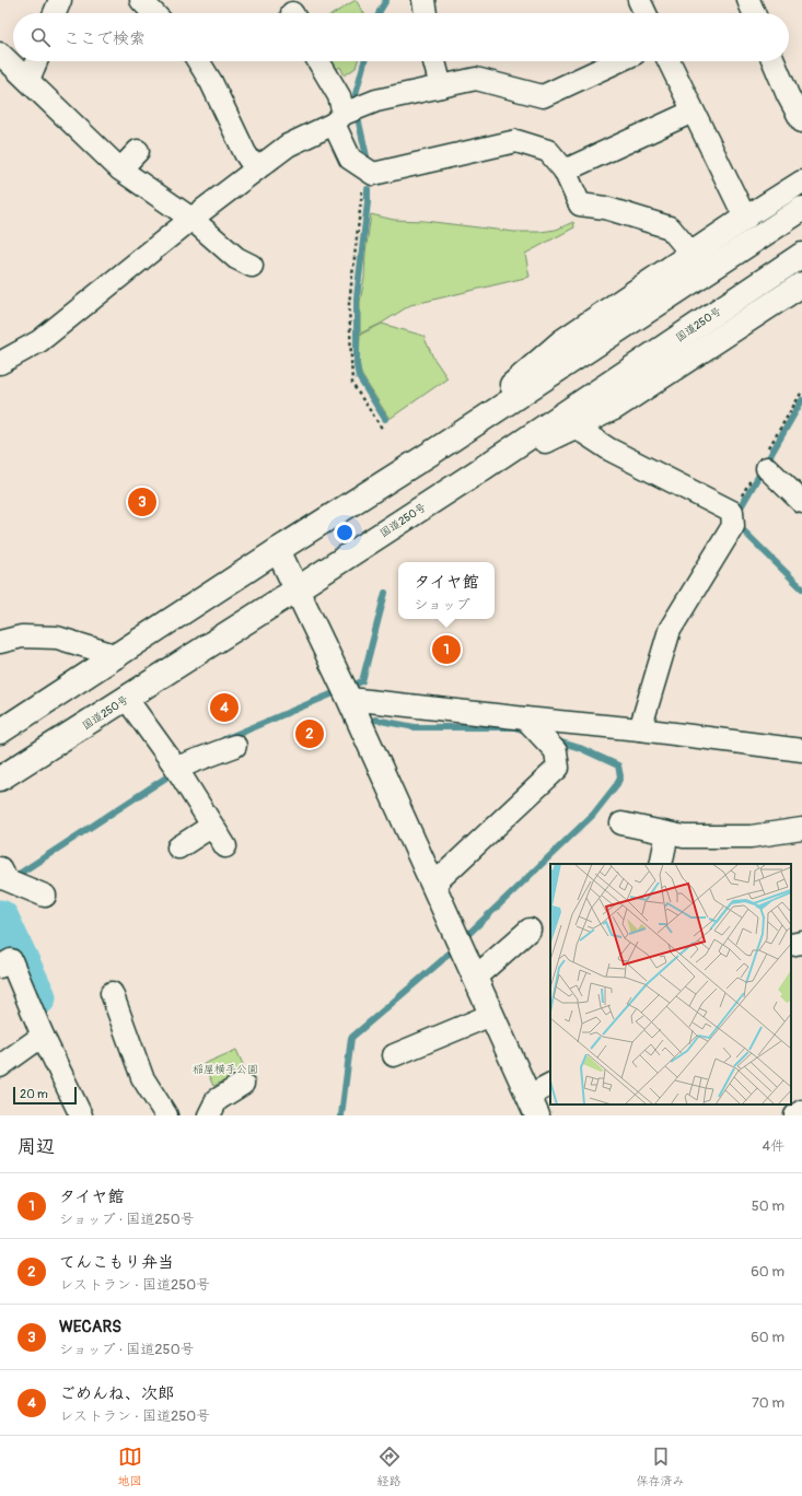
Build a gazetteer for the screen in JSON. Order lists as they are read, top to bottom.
{
  "streets": {
    "main road": ["国道250号"]
  },
  "parks": ["稲屋横手公園"],
  "scale_bar": "20 m",
  "page": {
    "search": "ここで検索",
    "pins": [
      "3",
      "1",
      "4",
      "2"
    ],
    "popup": ["タイヤ館", "ショップ"],
    "scale": "20 m",
    "heading": ["周辺", "4件"],
    "list": [
      {
        "mark": "1",
        "name": "タイヤ館",
        "note": "ショップ · 国道250号",
        "value": "50 m"
      },
      {
        "mark": "2",
        "name": "てんこもり弁当",
        "note": "レストラン · 国道250号",
        "value": "60 m"
      },
      {
        "mark": "3",
        "name": "WECARS",
        "note": "ショップ · 国道250号",
        "value": "60 m"
      },
      {
        "mark": "4",
        "name": "ごめんね、次郎",
        "note": "レストラン · 国道250号",
        "value": "70 m"
      }
    ],
    "nav": ["地図", "経路", "保存済み"]
  }
}
